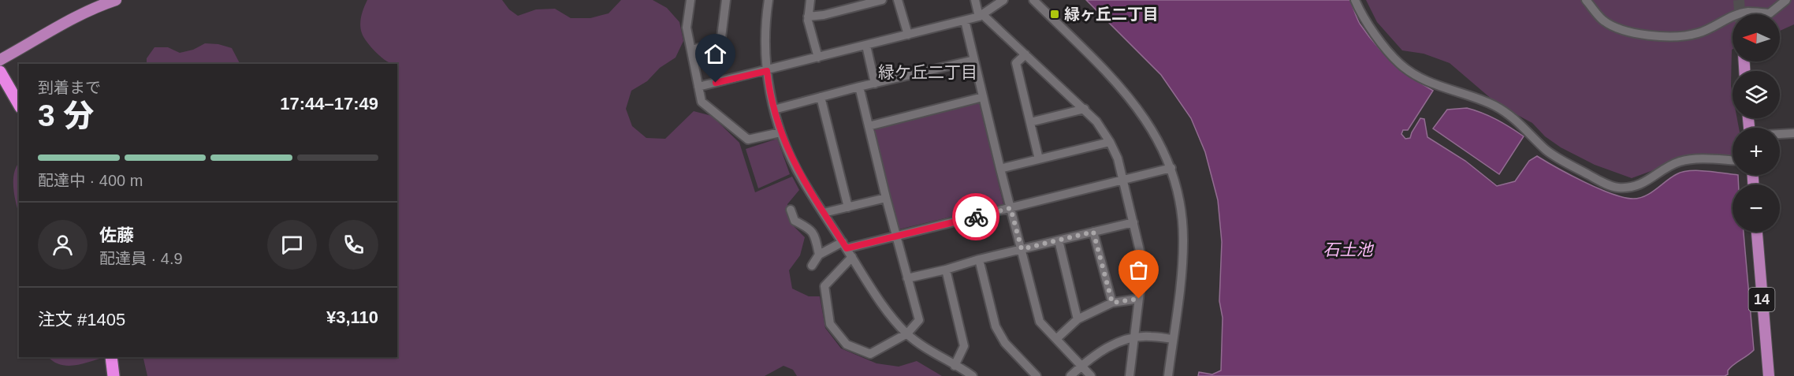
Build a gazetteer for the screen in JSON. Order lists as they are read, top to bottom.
{
  "streets": {
    "main road": ["14"]
  },
  "districts": ["緑ケ丘二丁目"],
  "water": ["石土池"],
  "places": {
    "transit": ["緑ヶ丘二丁目"]
  },
  "north": "left",
  "page": {
    "map_buttons": ["+", "−"],
    "heading": ["3 分", "到着まで", "17:44–17:49"],
    "panel": [
      "佐藤",
      "配達員 · 4.9",
      "注文 #1405",
      "¥3,110"
    ],
    "bar": "配達中 · 400 m"
  }
}
